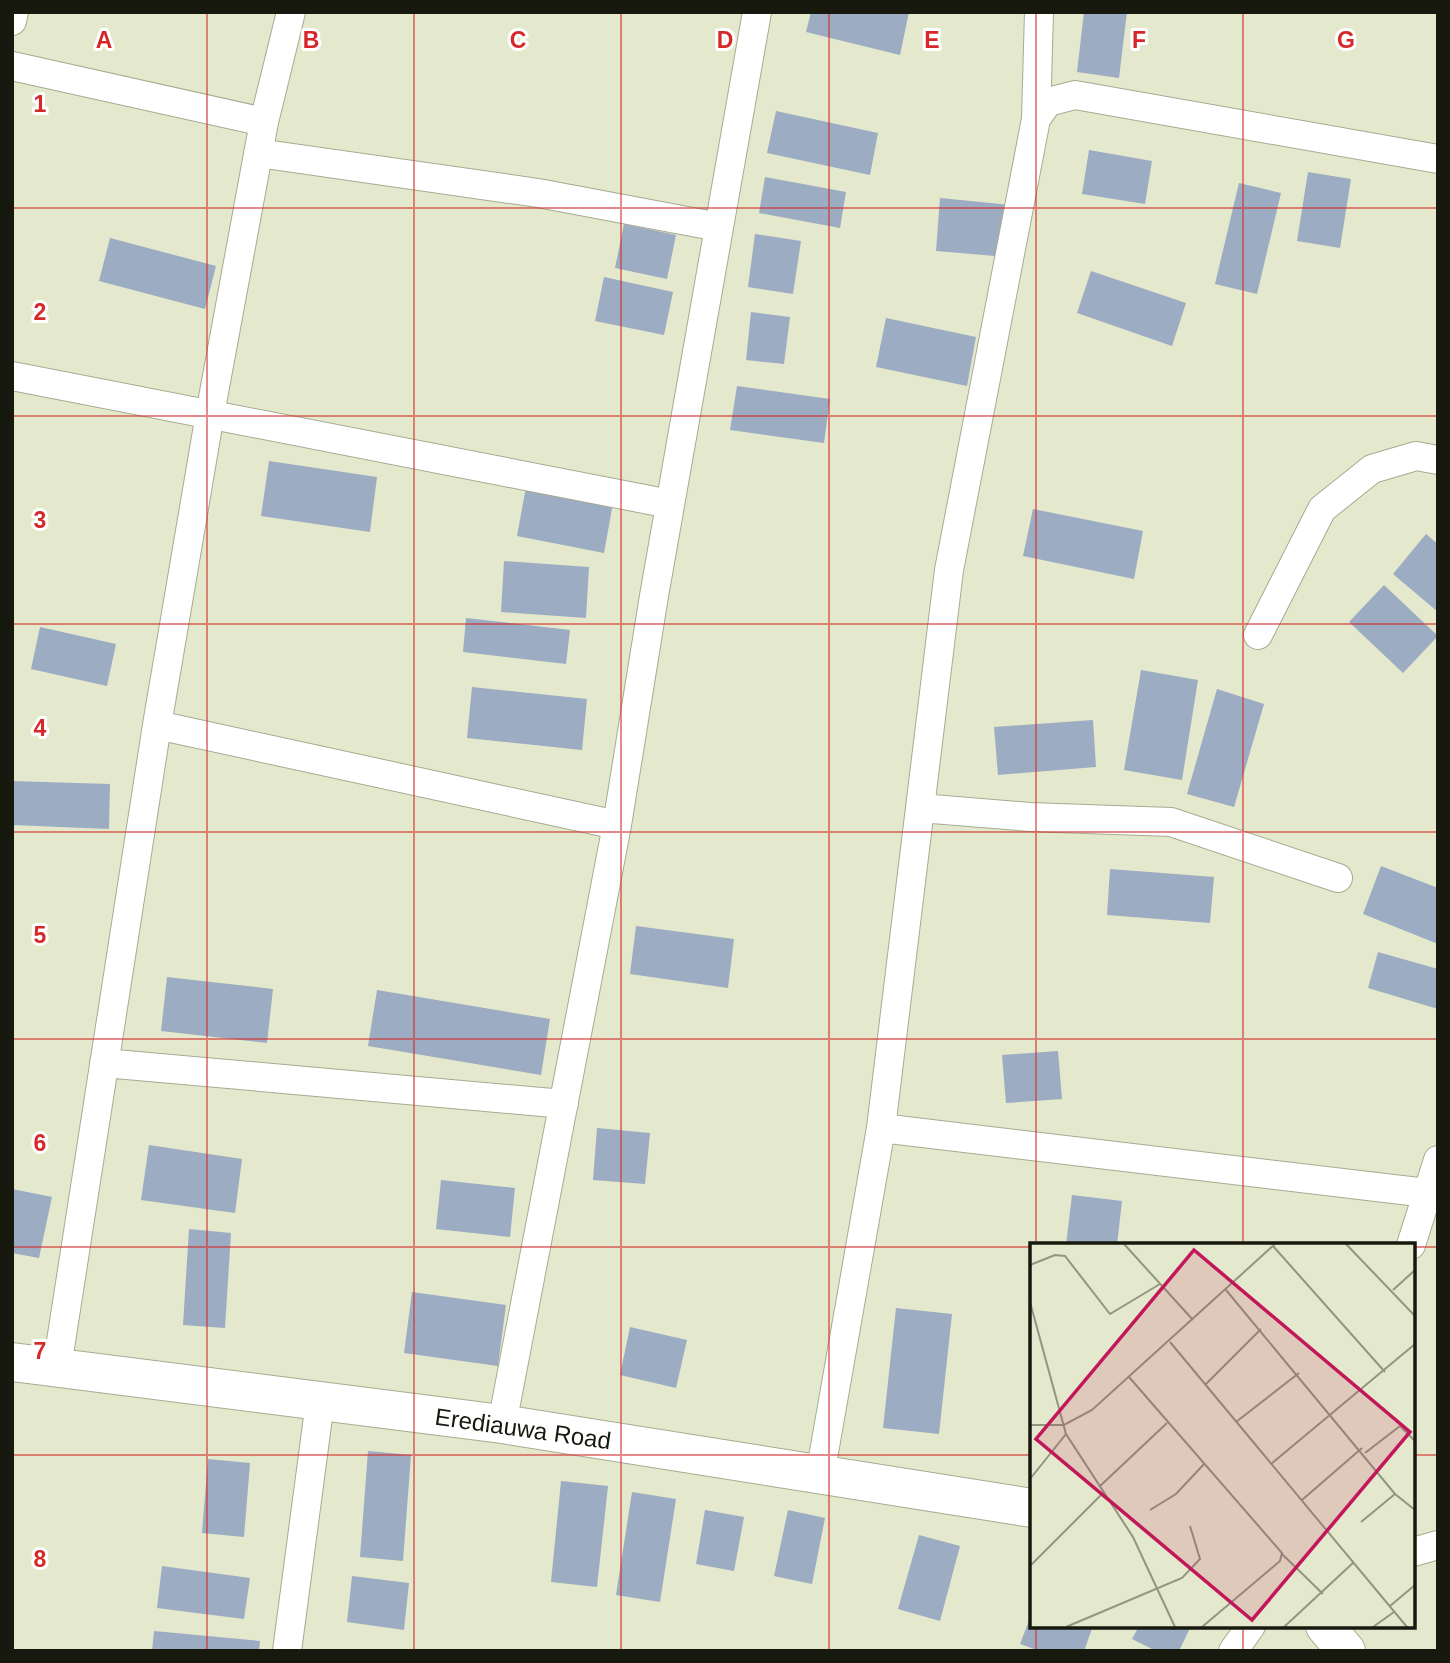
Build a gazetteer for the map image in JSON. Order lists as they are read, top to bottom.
{
  "streets": {
    "street": ["Erediauwa Road"]
  },
  "grid": {
    "columns": [
      "A",
      "B",
      "C",
      "D",
      "E",
      "F",
      "G"
    ],
    "rows": [
      "1",
      "2",
      "3",
      "4",
      "5",
      "6",
      "7",
      "8"
    ]
  }
}
